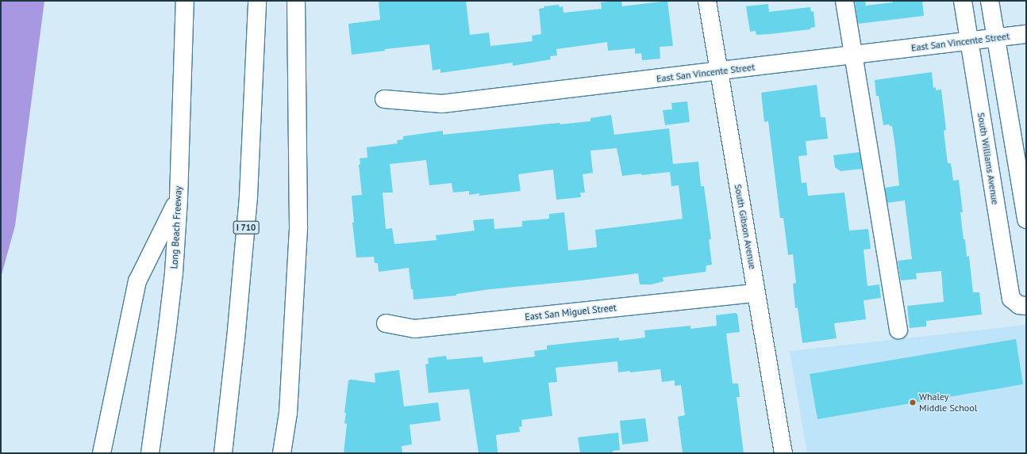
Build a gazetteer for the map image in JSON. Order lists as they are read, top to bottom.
{
  "streets": {
    "main road": [
      "East San Vincente Street",
      "South Williams Avenue",
      "South Gibson Avenue",
      "Long Beach Freeway",
      "I 710",
      "East San Miguel Street"
    ]
  },
  "crossings": [
    ["East San Vincente Street", "South Williams Avenue"],
    ["East San Vincente Street", "South Gibson Avenue"],
    ["South Gibson Avenue", "East San Miguel Street"]
  ],
  "places": ["Whaley Middle School"]
}
